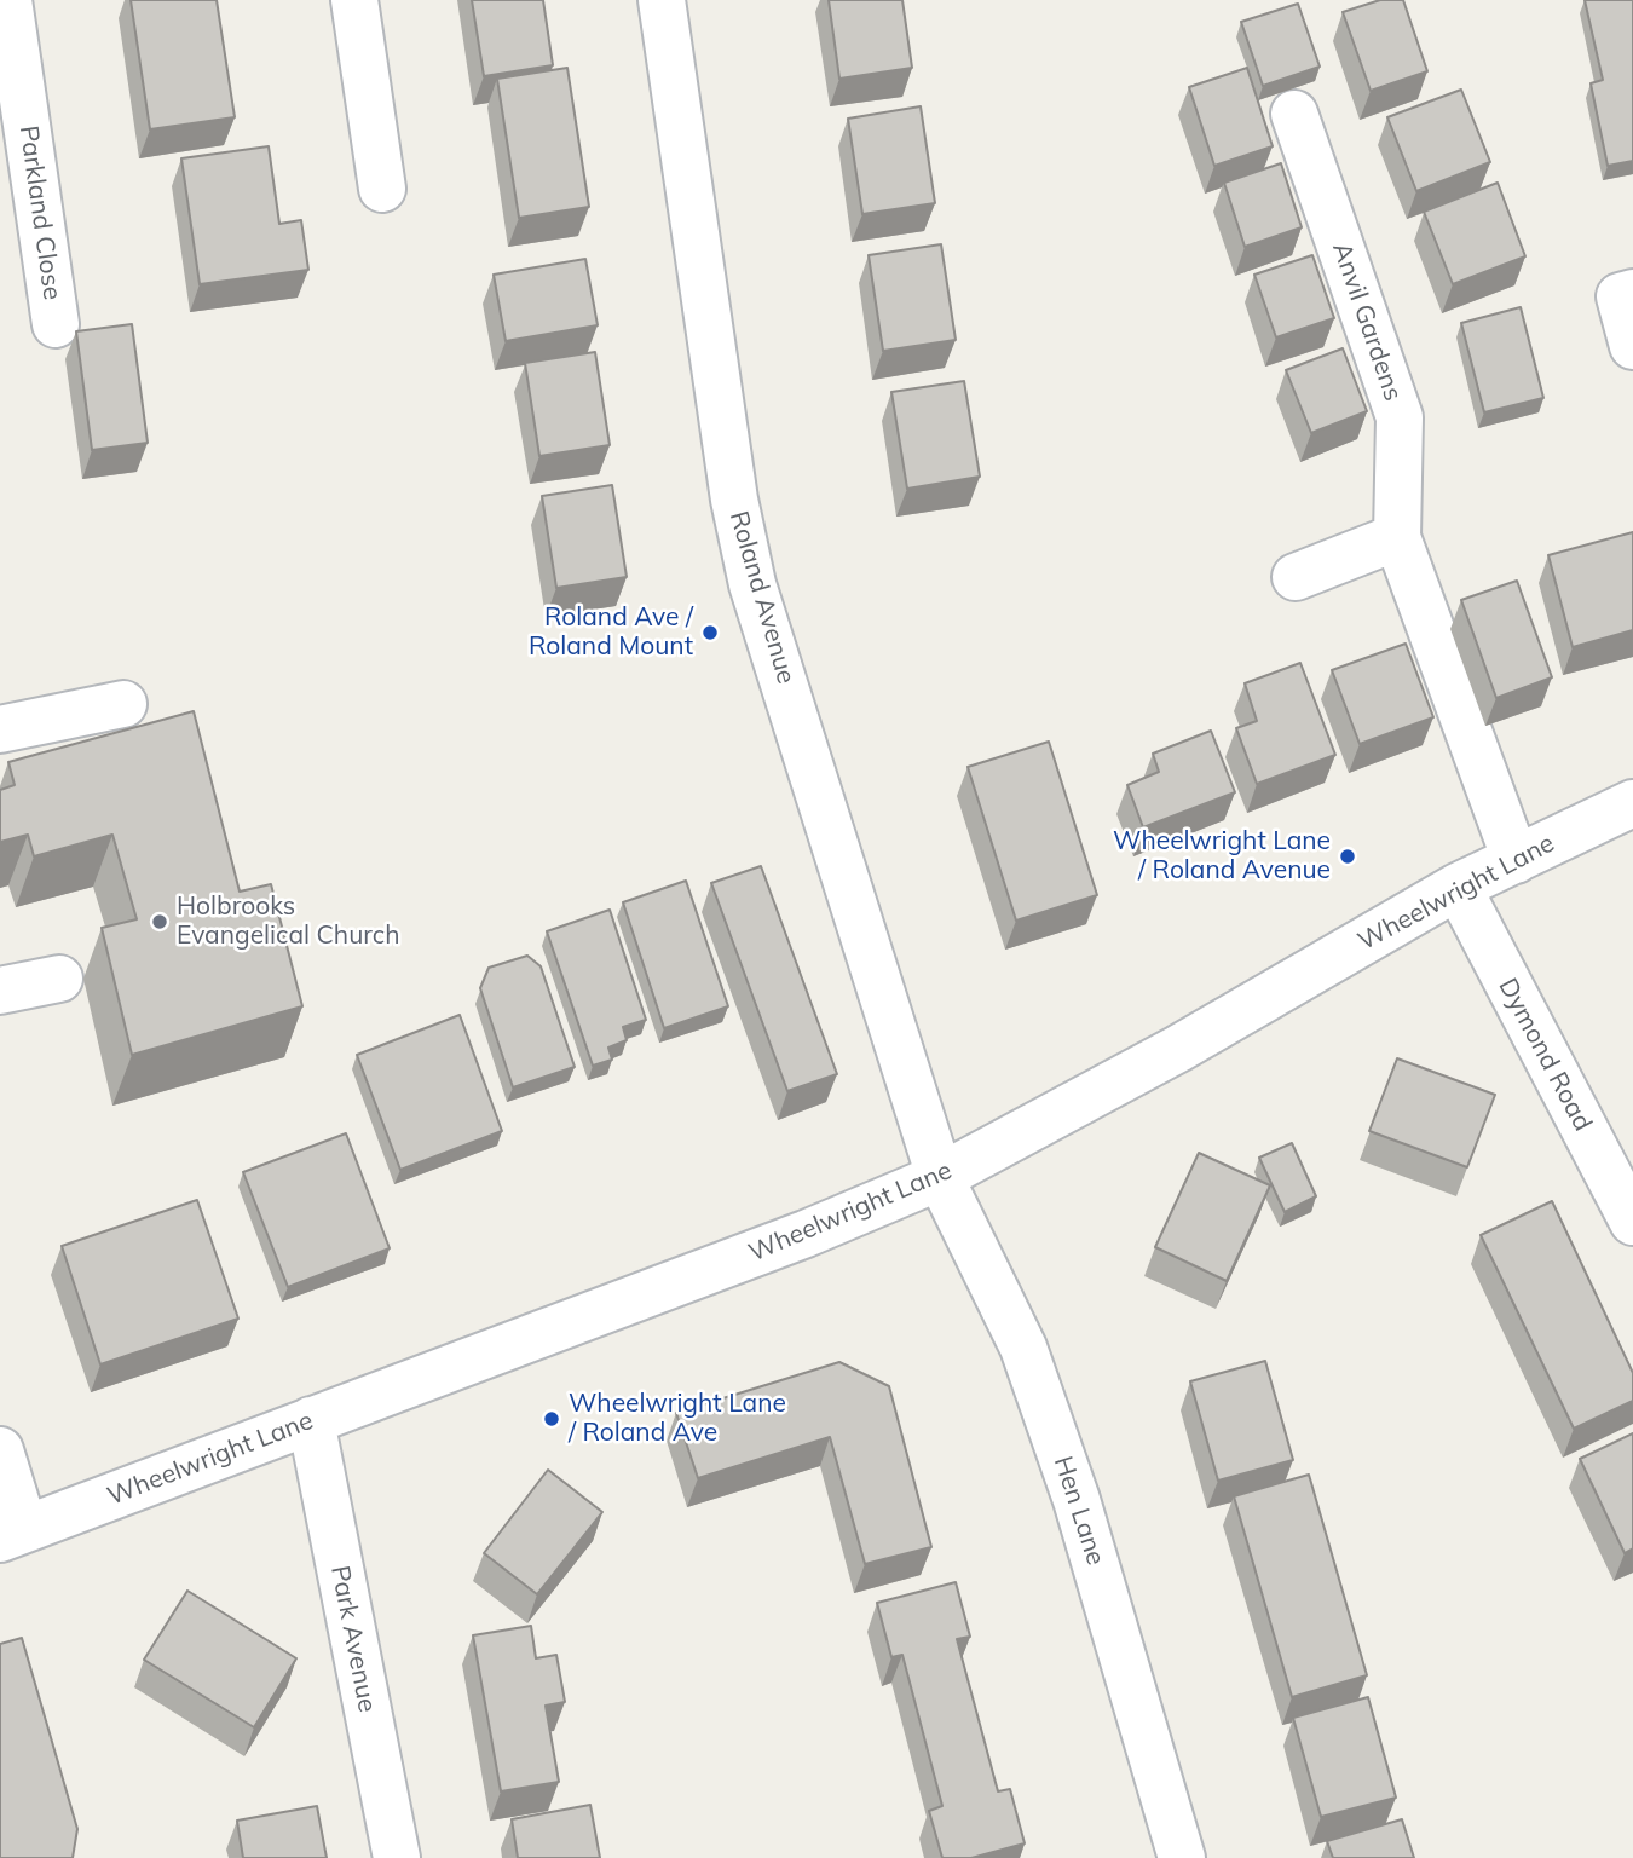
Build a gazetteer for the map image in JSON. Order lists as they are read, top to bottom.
{
  "streets": {
    "street": [
      "Parkland Close",
      "Anvil Gardens",
      "Roland Avenue",
      "Wheelwright Lane",
      "Dymond Road",
      "Hen Lane",
      "Park Avenue"
    ]
  },
  "crossings": [
    ["Anvil Gardens", "Wheelwright Lane"],
    ["Roland Avenue", "Wheelwright Lane"],
    ["Roland Avenue", "Hen Lane"],
    ["Wheelwright Lane", "Dymond Road"],
    ["Wheelwright Lane", "Hen Lane"],
    ["Wheelwright Lane", "Park Avenue"]
  ],
  "places": [
    "Roland Ave / Roland Mount",
    "Wheelwright Lane / Roland Avenue",
    "Holbrooks Evangelical Church",
    "Wheelwright Lane / Roland Ave"
  ]
}
